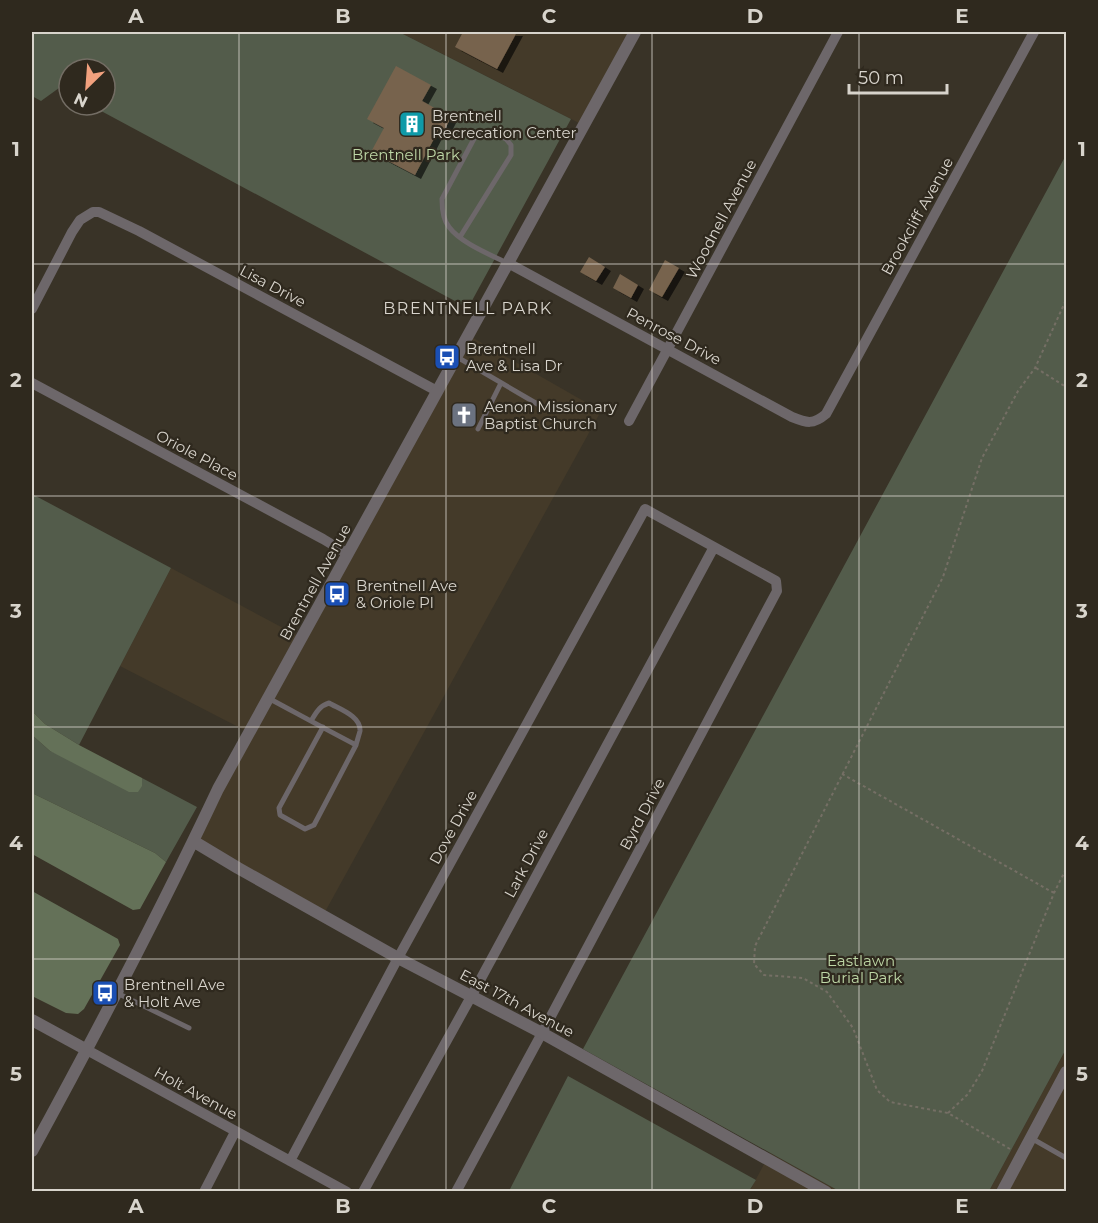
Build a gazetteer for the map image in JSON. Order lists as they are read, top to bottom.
{
  "streets": {
    "street": [
      "Brookcliff Avenue",
      "Woodnell Avenue",
      "Lisa Drive",
      "Penrose Drive",
      "Oriole Place",
      "Brentnell Avenue",
      "Byrd Drive",
      "Dove Drive",
      "Lark Drive",
      "East 17th Avenue",
      "Holt Avenue"
    ]
  },
  "crossings": [
    ["Brookcliff Avenue", "Penrose Drive"],
    ["Woodnell Avenue", "Penrose Drive"],
    ["Lisa Drive", "Brentnell Avenue"],
    ["Penrose Drive", "Brentnell Avenue"],
    ["Oriole Place", "Brentnell Avenue"],
    ["Brentnell Avenue", "East 17th Avenue"],
    ["Brentnell Avenue", "Holt Avenue"],
    ["Byrd Drive", "Dove Drive"],
    ["Byrd Drive", "Lark Drive"],
    ["Byrd Drive", "East 17th Avenue"],
    ["Dove Drive", "East 17th Avenue"],
    ["Dove Drive", "Holt Avenue"],
    ["Lark Drive", "East 17th Avenue"]
  ],
  "districts": ["BRENTNELL PARK"],
  "parks": ["Brentnell Park", "Eastlawn Burial Park"],
  "places": {
    "building": ["Brentnell Recrecation Center"],
    "bus stop": ["Brentnell Ave & Lisa Dr", "Brentnell Ave & Oriole Pl", "Brentnell Ave & Holt Ave"],
    "church": ["Aenon Missionary Baptist Church"]
  },
  "scale_bar": "50 m",
  "north": "bottom left",
  "grid": {
    "columns": [
      "A",
      "B",
      "C",
      "D",
      "E"
    ],
    "rows": [
      "1",
      "2",
      "3",
      "4",
      "5"
    ]
  }
}
